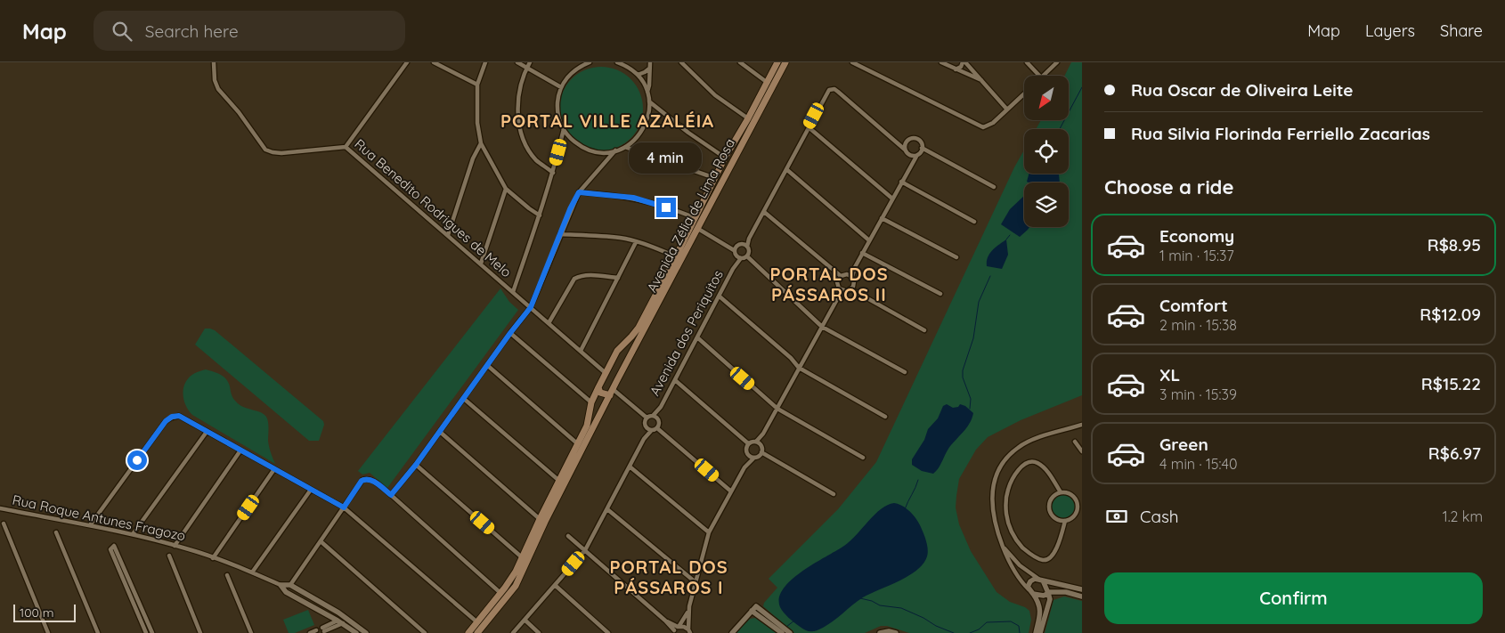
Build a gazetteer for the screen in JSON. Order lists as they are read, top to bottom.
{
  "streets": {
    "main road": ["Avenida Zélia de Lima Rosa"],
    "street": ["Rua Benedito Rodrigues de Melo", "Avenida dos Periquitos", "Rua Roque Antunes Fragozo"]
  },
  "crossings": [
    ["Rua Benedito Rodrigues de Melo", "Avenida Zélia de Lima Rosa"]
  ],
  "districts": ["PORTAL VILLE AZALÉIA", "PORTAL DOS PÁSSAROS II", "PORTAL DOS PÁSSAROS I"],
  "scale_bar": "100 m",
  "north": "bottom left",
  "page": {
    "header": "Map",
    "search": "Search here",
    "nav": ["Map", "Layers", "Share"],
    "banner": ["Rua Oscar de Oliveira Leite", "Rua Silvia Florinda Ferriello Zacarias"],
    "bubble": "4 min",
    "heading": "Choose a ride",
    "list": [
      {
        "name": "Economy",
        "note": "1 min · 15:37",
        "value": "R$8.95"
      },
      {
        "name": "Comfort",
        "note": "2 min · 15:38",
        "value": "R$12.09"
      },
      {
        "name": "XL",
        "note": "3 min · 15:39",
        "value": "R$15.22"
      },
      {
        "name": "Green",
        "note": "4 min · 15:40",
        "value": "R$6.97"
      }
    ],
    "pay": ["Cash", "1.2 km"],
    "buttons": "Confirm",
    "scale": "100 m"
  }
}
